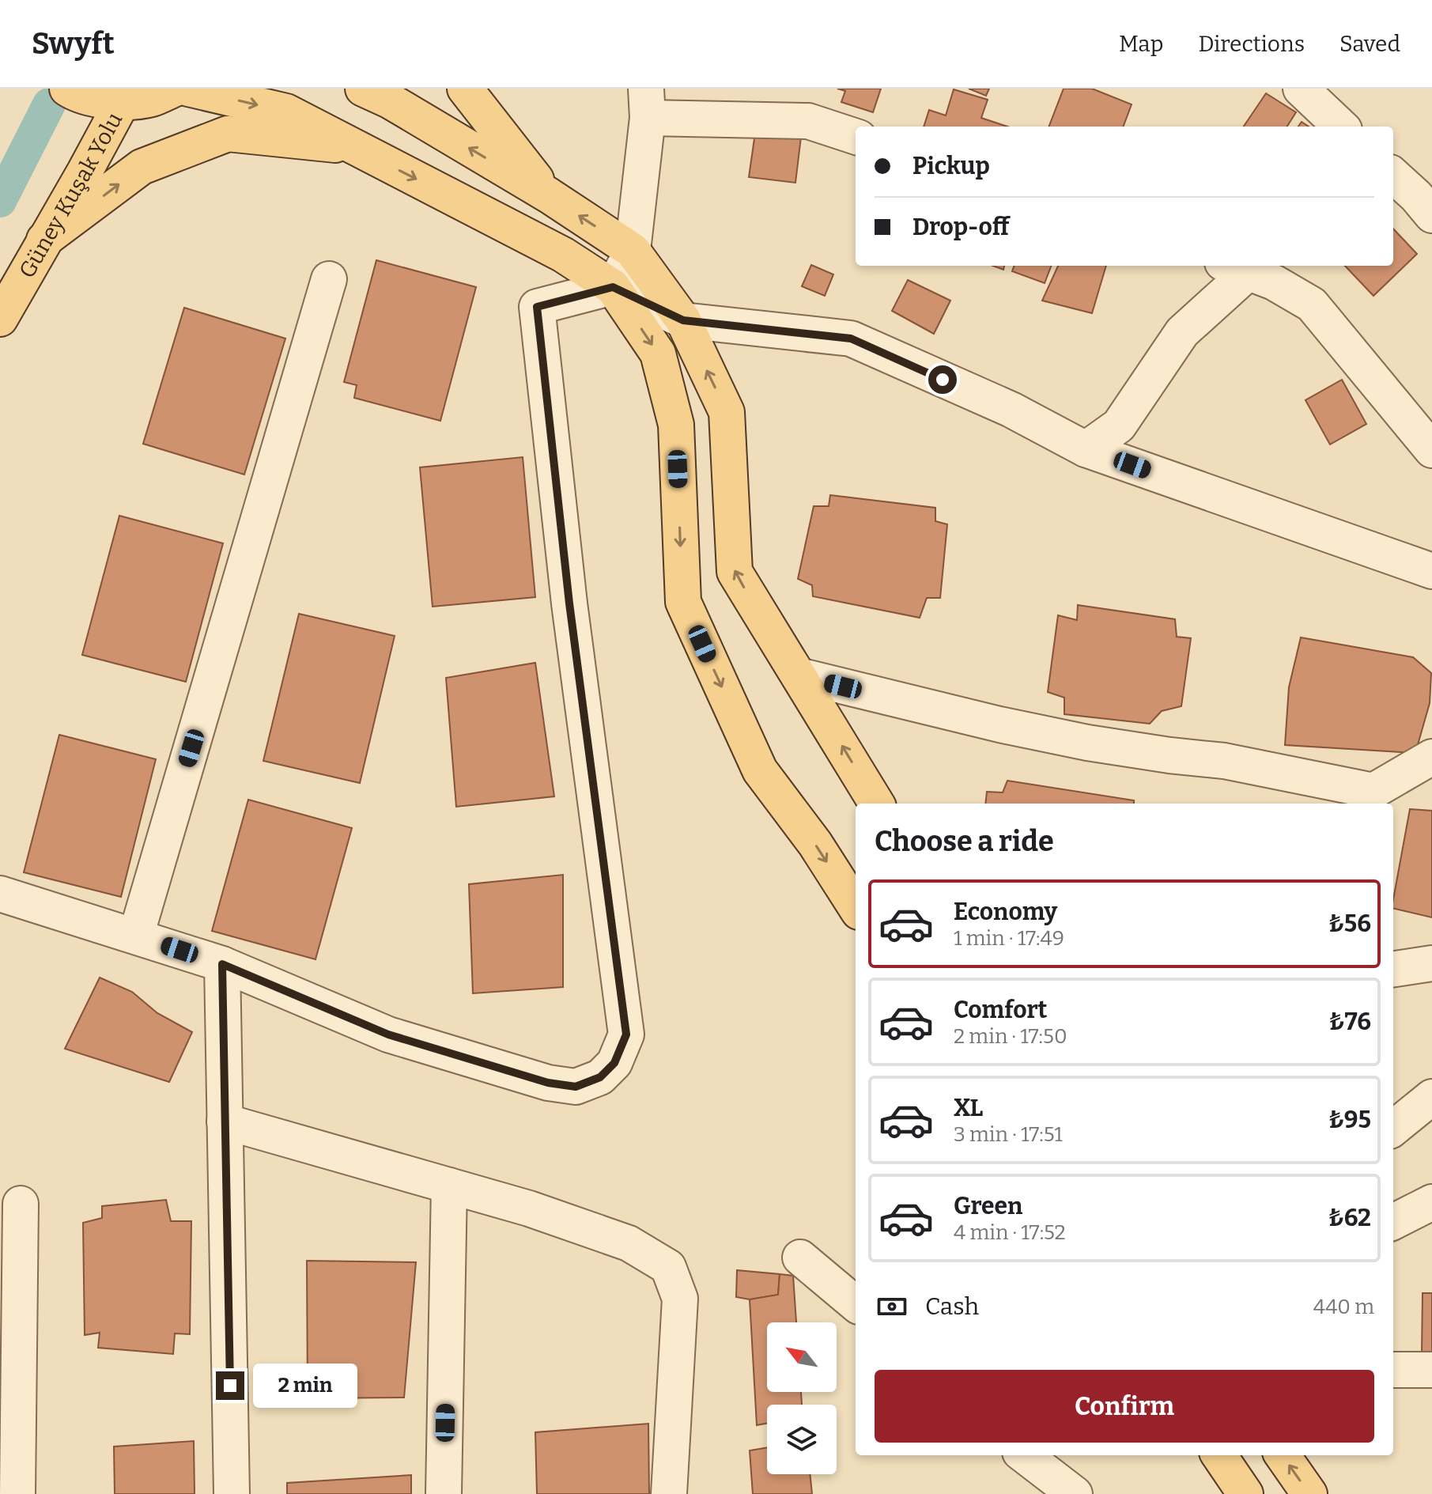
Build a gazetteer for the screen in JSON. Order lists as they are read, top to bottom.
{
  "streets": {
    "main road": ["Güney Kuşak Yolu"]
  },
  "north": "top left",
  "page": {
    "header": "Swyft",
    "nav": ["Map", "Directions", "Saved"],
    "banner": ["Pickup", "Drop-off"],
    "heading": "Choose a ride",
    "list": [
      {
        "name": "Economy",
        "note": "1 min · 17:49",
        "value": "₺56"
      },
      {
        "name": "Comfort",
        "note": "2 min · 17:50",
        "value": "₺76"
      },
      {
        "name": "XL",
        "note": "3 min · 17:51",
        "value": "₺95"
      },
      {
        "name": "Green",
        "note": "4 min · 17:52",
        "value": "₺62"
      }
    ],
    "pay": ["Cash", "440 m"],
    "buttons": "Confirm",
    "bubble": "2 min"
  }
}
